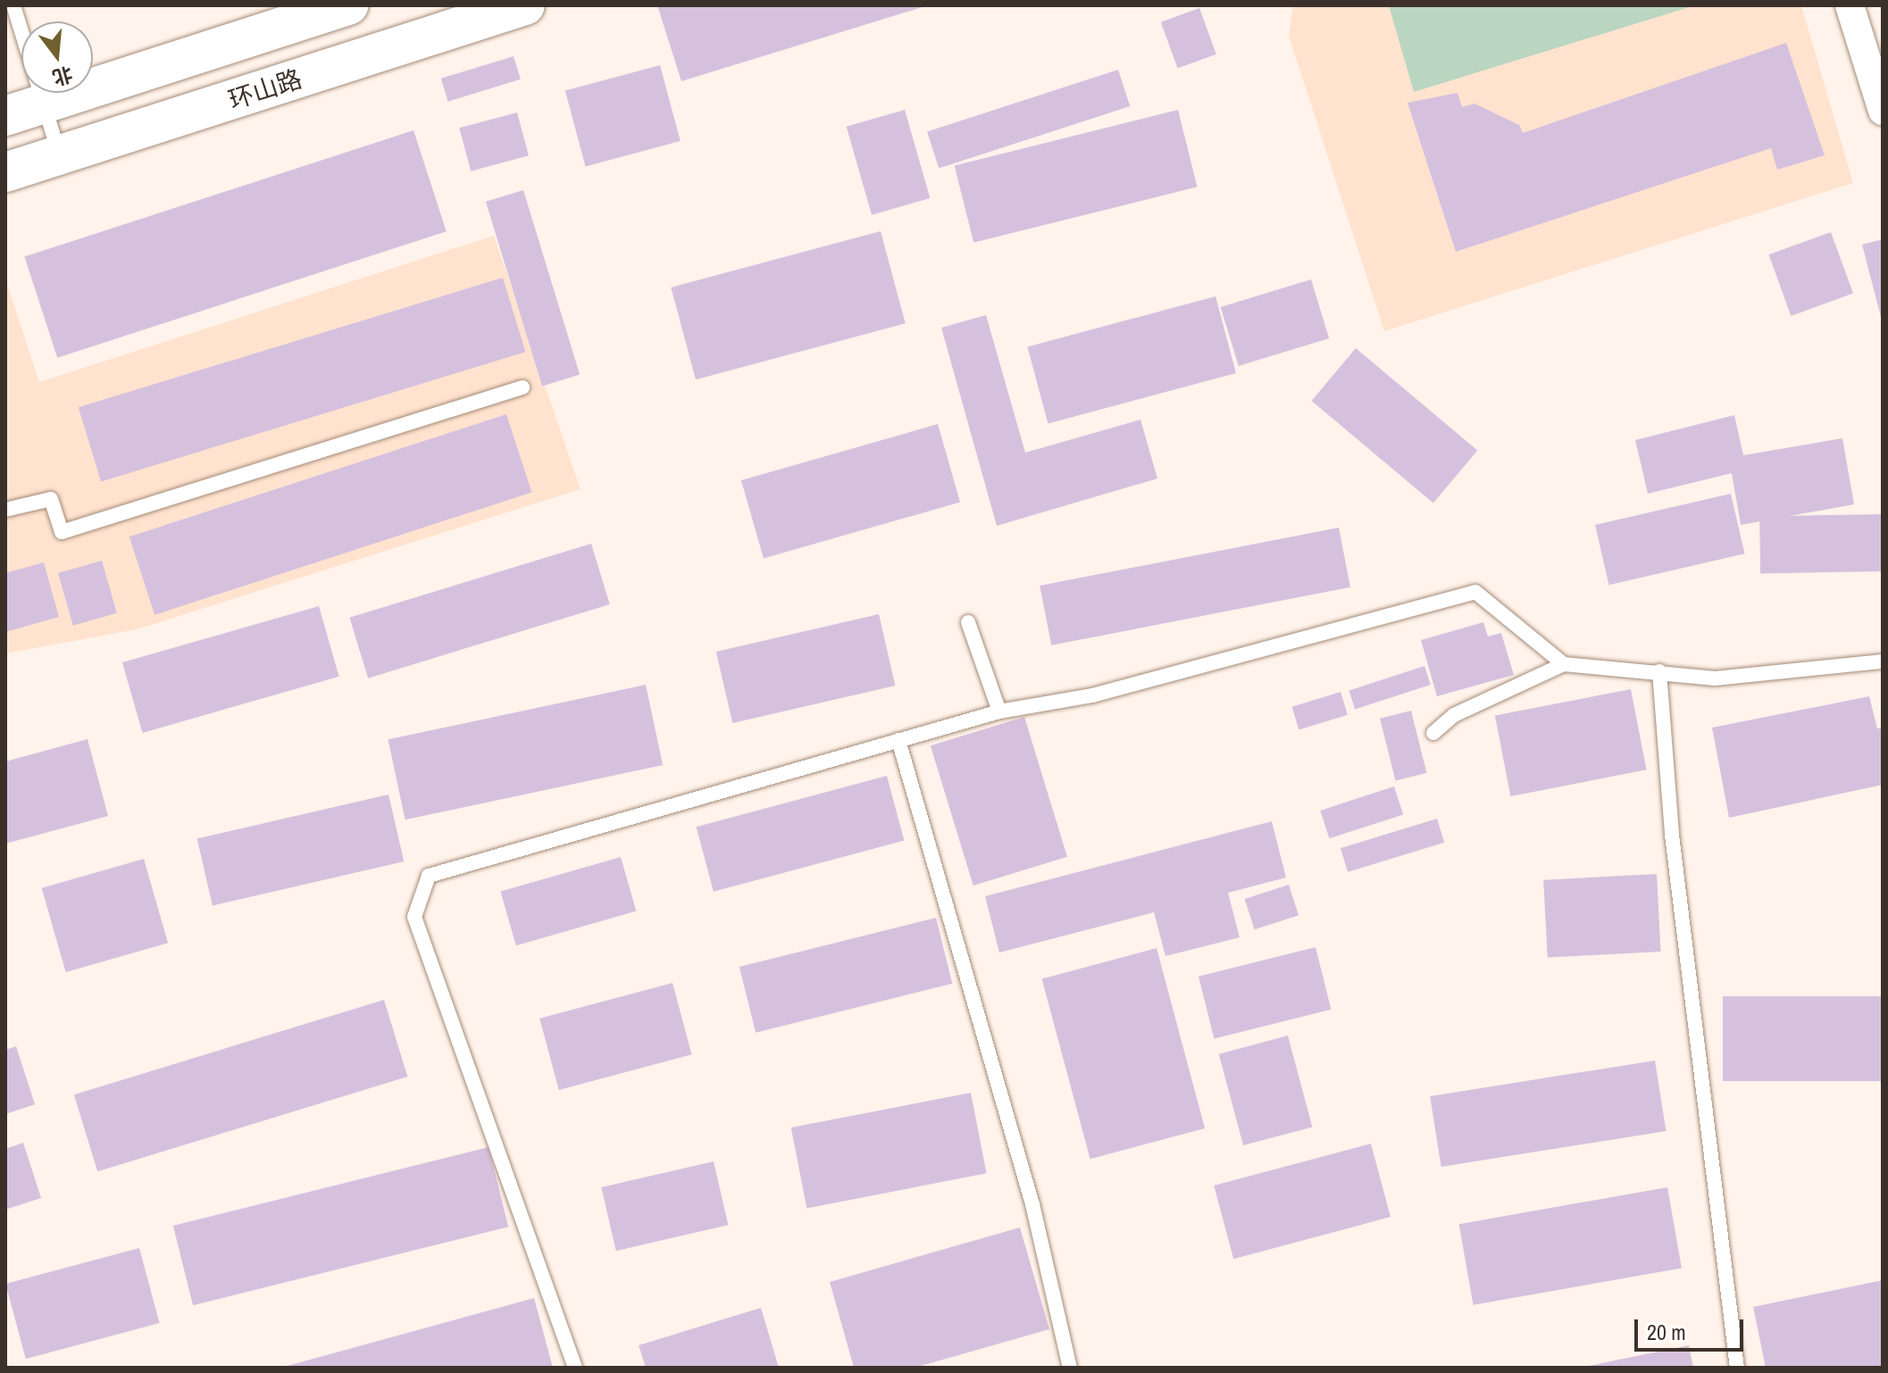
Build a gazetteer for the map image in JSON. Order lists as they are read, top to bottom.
{
  "streets": {
    "main road": ["环山路"]
  },
  "scale_bar": "20 m",
  "north": "bottom"
}
